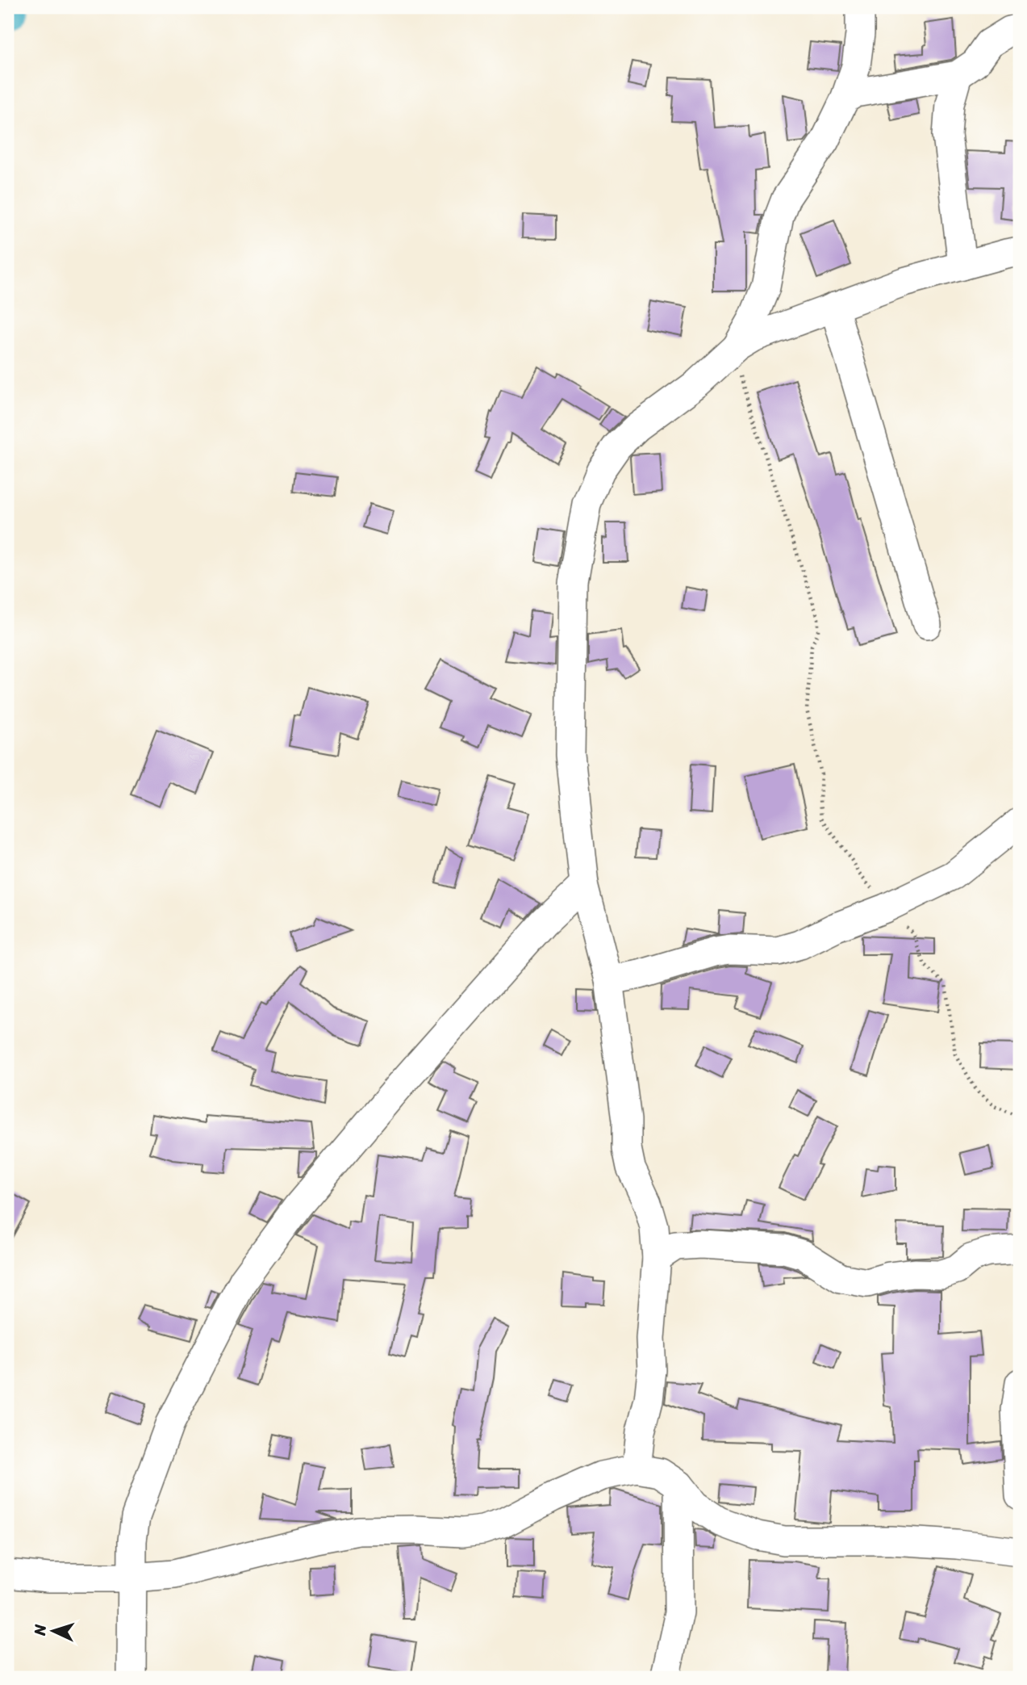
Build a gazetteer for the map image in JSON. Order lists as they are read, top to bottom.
{
  "north": "left"
}
